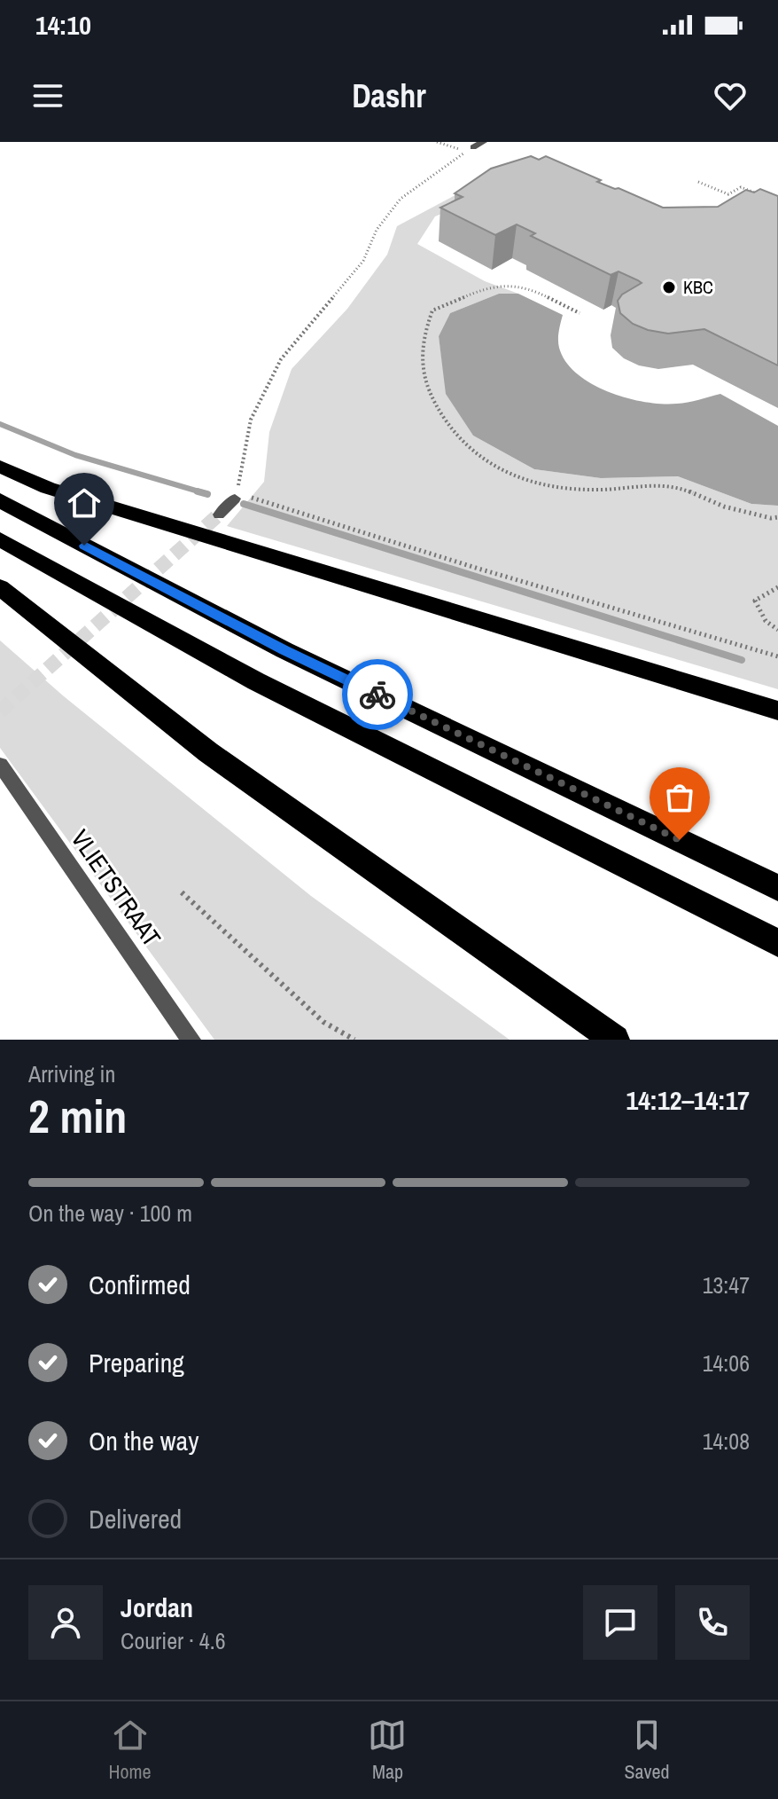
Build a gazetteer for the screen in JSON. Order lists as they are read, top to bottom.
{
  "streets": {
    "street": ["VLIETSTRAAT"]
  },
  "places": ["KBC"],
  "page": {
    "status": "14:10",
    "header": "Dashr",
    "heading": ["2 min", "Arriving in", "14:12–14:17"],
    "panel": ["Jordan", "Courier · 4.6"],
    "bar": "On the way · 100 m",
    "list": [
      ["Confirmed", "13:47"],
      ["Preparing", "14:06"],
      ["On the way", "14:08"],
      "Delivered"
    ],
    "tabs": ["Home", "Map", "Saved"]
  }
}
